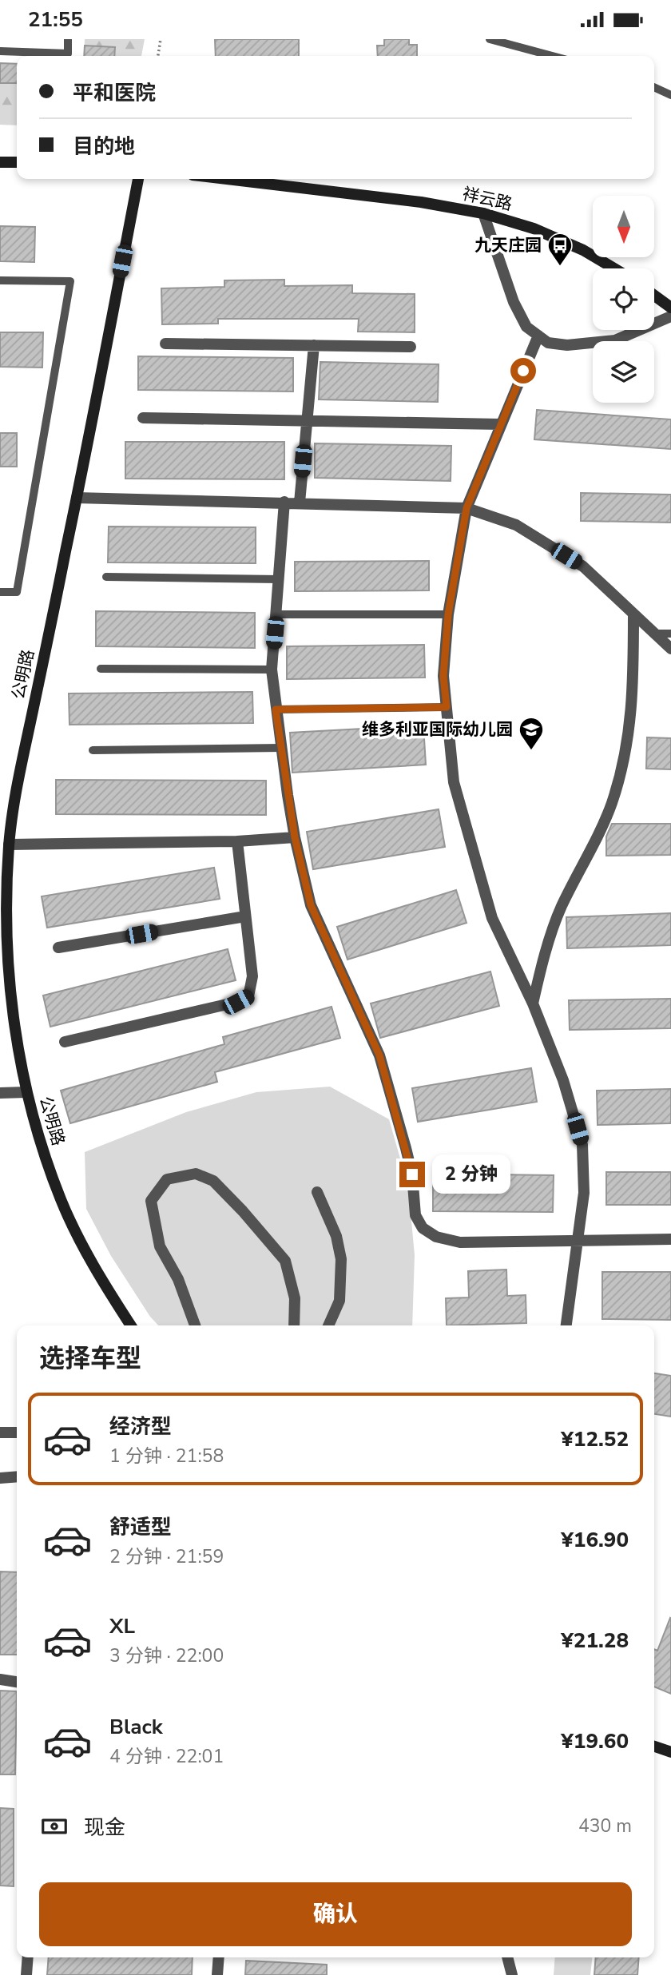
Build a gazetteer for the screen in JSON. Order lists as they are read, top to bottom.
{
  "streets": {
    "street": ["祥云路", "公明路"]
  },
  "places": {
    "bus stop": ["九天庄园"],
    "school or university": ["维多利亚国际幼儿园"]
  },
  "north": "bottom",
  "page": {
    "status": "21:55",
    "banner": ["平和医院", "目的地"],
    "bubble": "2 分钟",
    "heading": "选择车型",
    "list": [
      {
        "name": "经济型",
        "note": "1 分钟 · 21:58",
        "value": "¥12.52"
      },
      {
        "name": "舒适型",
        "note": "2 分钟 · 21:59",
        "value": "¥16.90"
      },
      {
        "name": "XL",
        "note": "3 分钟 · 22:00",
        "value": "¥21.28"
      },
      {
        "name": "Black",
        "note": "4 分钟 · 22:01",
        "value": "¥19.60"
      }
    ],
    "pay": ["现金", "430 m"],
    "buttons": "确认"
  }
}
